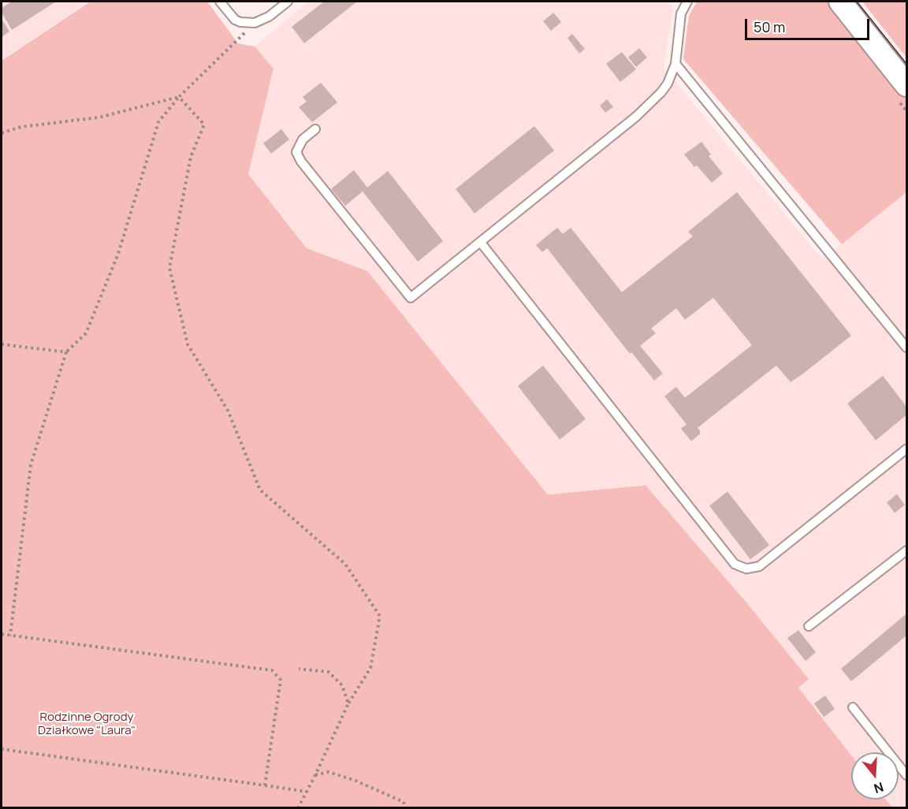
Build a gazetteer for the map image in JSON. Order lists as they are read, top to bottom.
{
  "parks": ["Rodzinne Ogrody Działkowe \"Laura\""],
  "scale_bar": "50 m",
  "north": "bottom"
}
